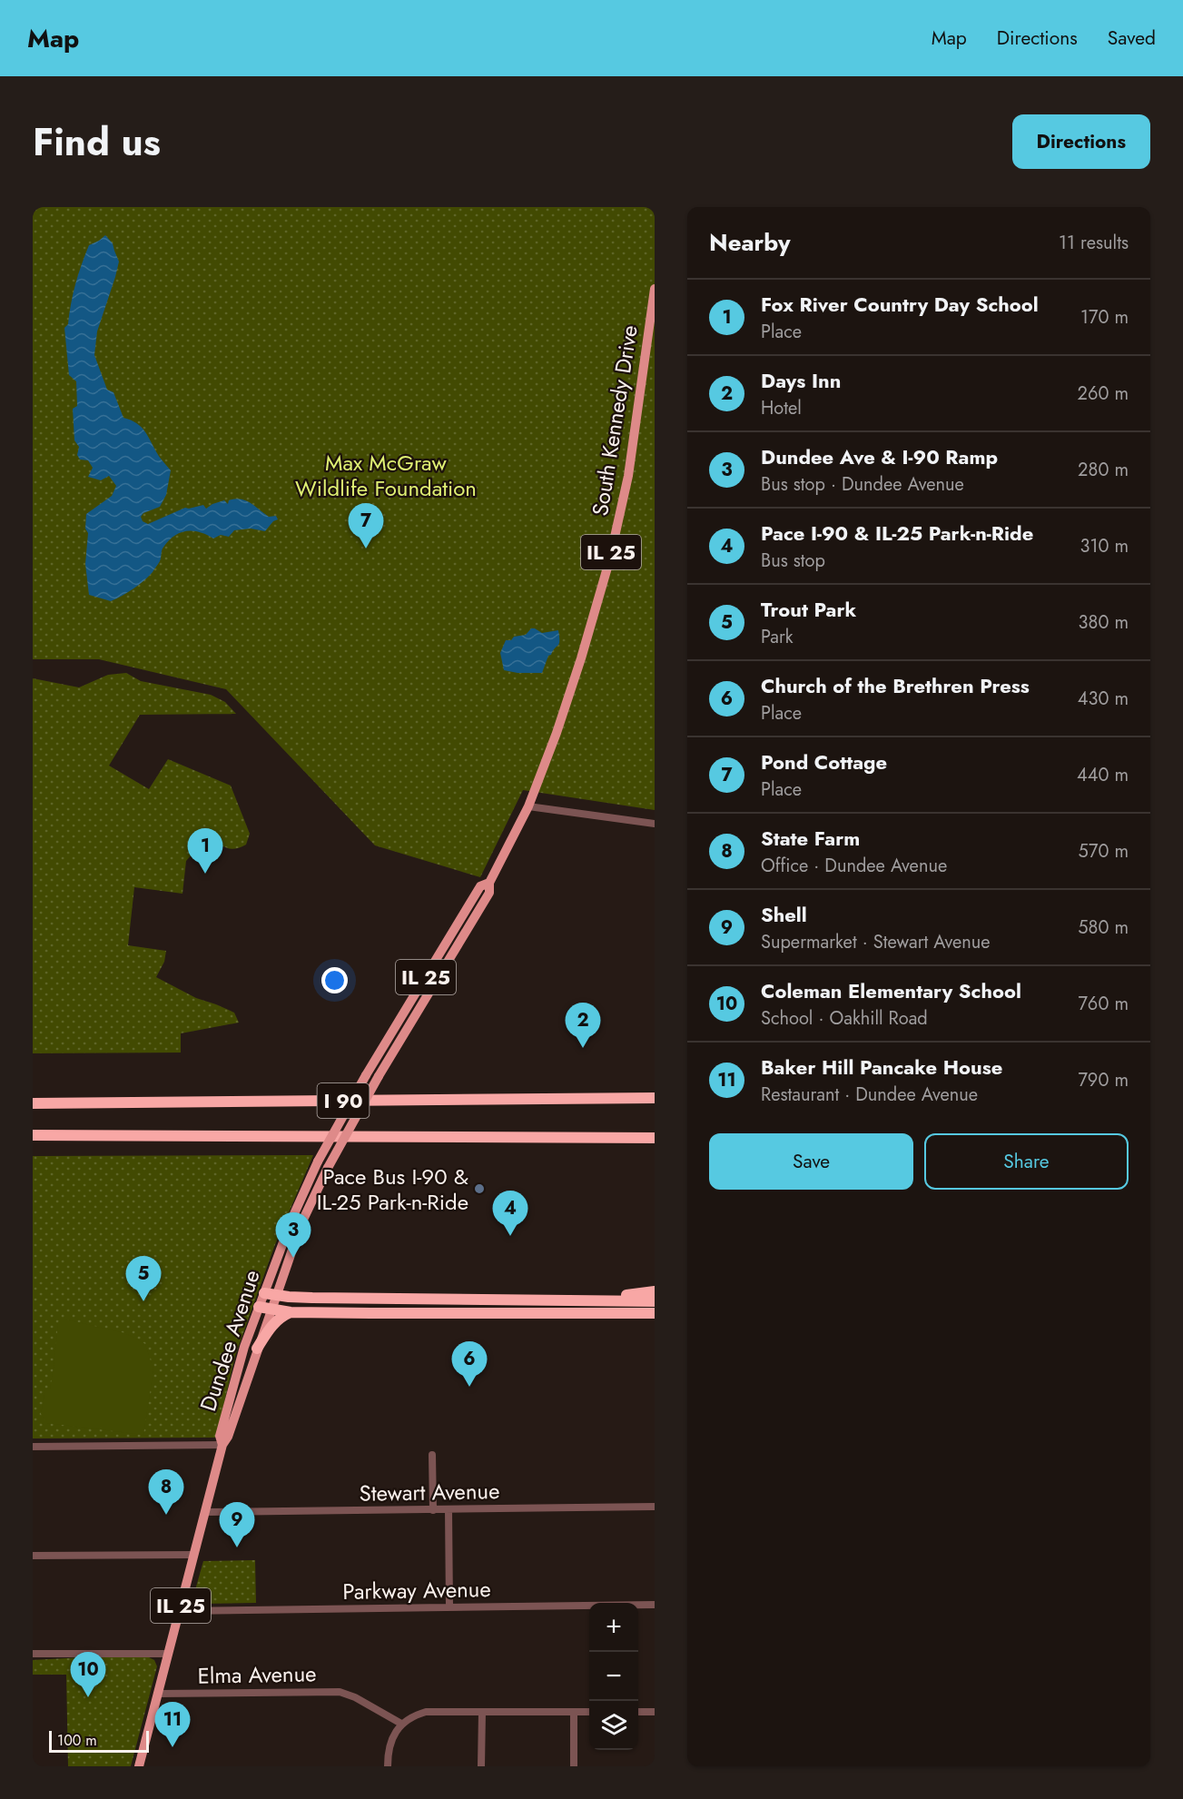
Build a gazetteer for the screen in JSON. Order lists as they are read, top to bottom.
{
  "streets": {
    "highway": ["I 90"],
    "main road": ["South Kennedy Drive", "IL 25", "Dundee Avenue"],
    "street": ["Stewart Avenue", "Parkway Avenue", "Elma Avenue"]
  },
  "crossings": [
    ["South Kennedy Drive", "Dundee Avenue"],
    ["Dundee Avenue", "Stewart Avenue"],
    ["Dundee Avenue", "Parkway Avenue"],
    ["Dundee Avenue", "Elma Avenue"]
  ],
  "parks": ["Max McGraw Wildlife Foundation"],
  "places": ["Pace Bus I-90 & IL-25 Park-n-Ride"],
  "scale_bar": "100 m",
  "page": {
    "header": "Map",
    "nav": ["Map", "Directions", "Saved"],
    "title": "Find us",
    "buttons": [
      "Directions",
      ["Save", "Share"]
    ],
    "heading": ["Nearby", "11 results"],
    "list": [
      {
        "mark": "1",
        "name": "Fox River Country Day School",
        "note": "Place",
        "value": "170 m"
      },
      {
        "mark": "2",
        "name": "Days Inn",
        "note": "Hotel",
        "value": "260 m"
      },
      {
        "mark": "3",
        "name": "Dundee Ave & I-90 Ramp",
        "note": "Bus stop · Dundee Avenue",
        "value": "280 m"
      },
      {
        "mark": "4",
        "name": "Pace I-90 & IL-25 Park-n-Ride",
        "note": "Bus stop",
        "value": "310 m"
      },
      {
        "mark": "5",
        "name": "Trout Park",
        "note": "Park",
        "value": "380 m"
      },
      {
        "mark": "6",
        "name": "Church of the Brethren Press",
        "note": "Place",
        "value": "430 m"
      },
      {
        "mark": "7",
        "name": "Pond Cottage",
        "note": "Place",
        "value": "440 m"
      },
      {
        "mark": "8",
        "name": "State Farm",
        "note": "Office · Dundee Avenue",
        "value": "570 m"
      },
      {
        "mark": "9",
        "name": "Shell",
        "note": "Supermarket · Stewart Avenue",
        "value": "580 m"
      },
      {
        "mark": "10",
        "name": "Coleman Elementary School",
        "note": "School · Oakhill Road",
        "value": "760 m"
      },
      {
        "mark": "11",
        "name": "Baker Hill Pancake House",
        "note": "Restaurant · Dundee Avenue",
        "value": "790 m"
      }
    ],
    "pins": [
      "7",
      "1",
      "2",
      "4",
      "3",
      "5",
      "6",
      "8",
      "9",
      "10",
      "11"
    ],
    "map_buttons": ["+", "−"],
    "scale": "100 m"
  }
}
